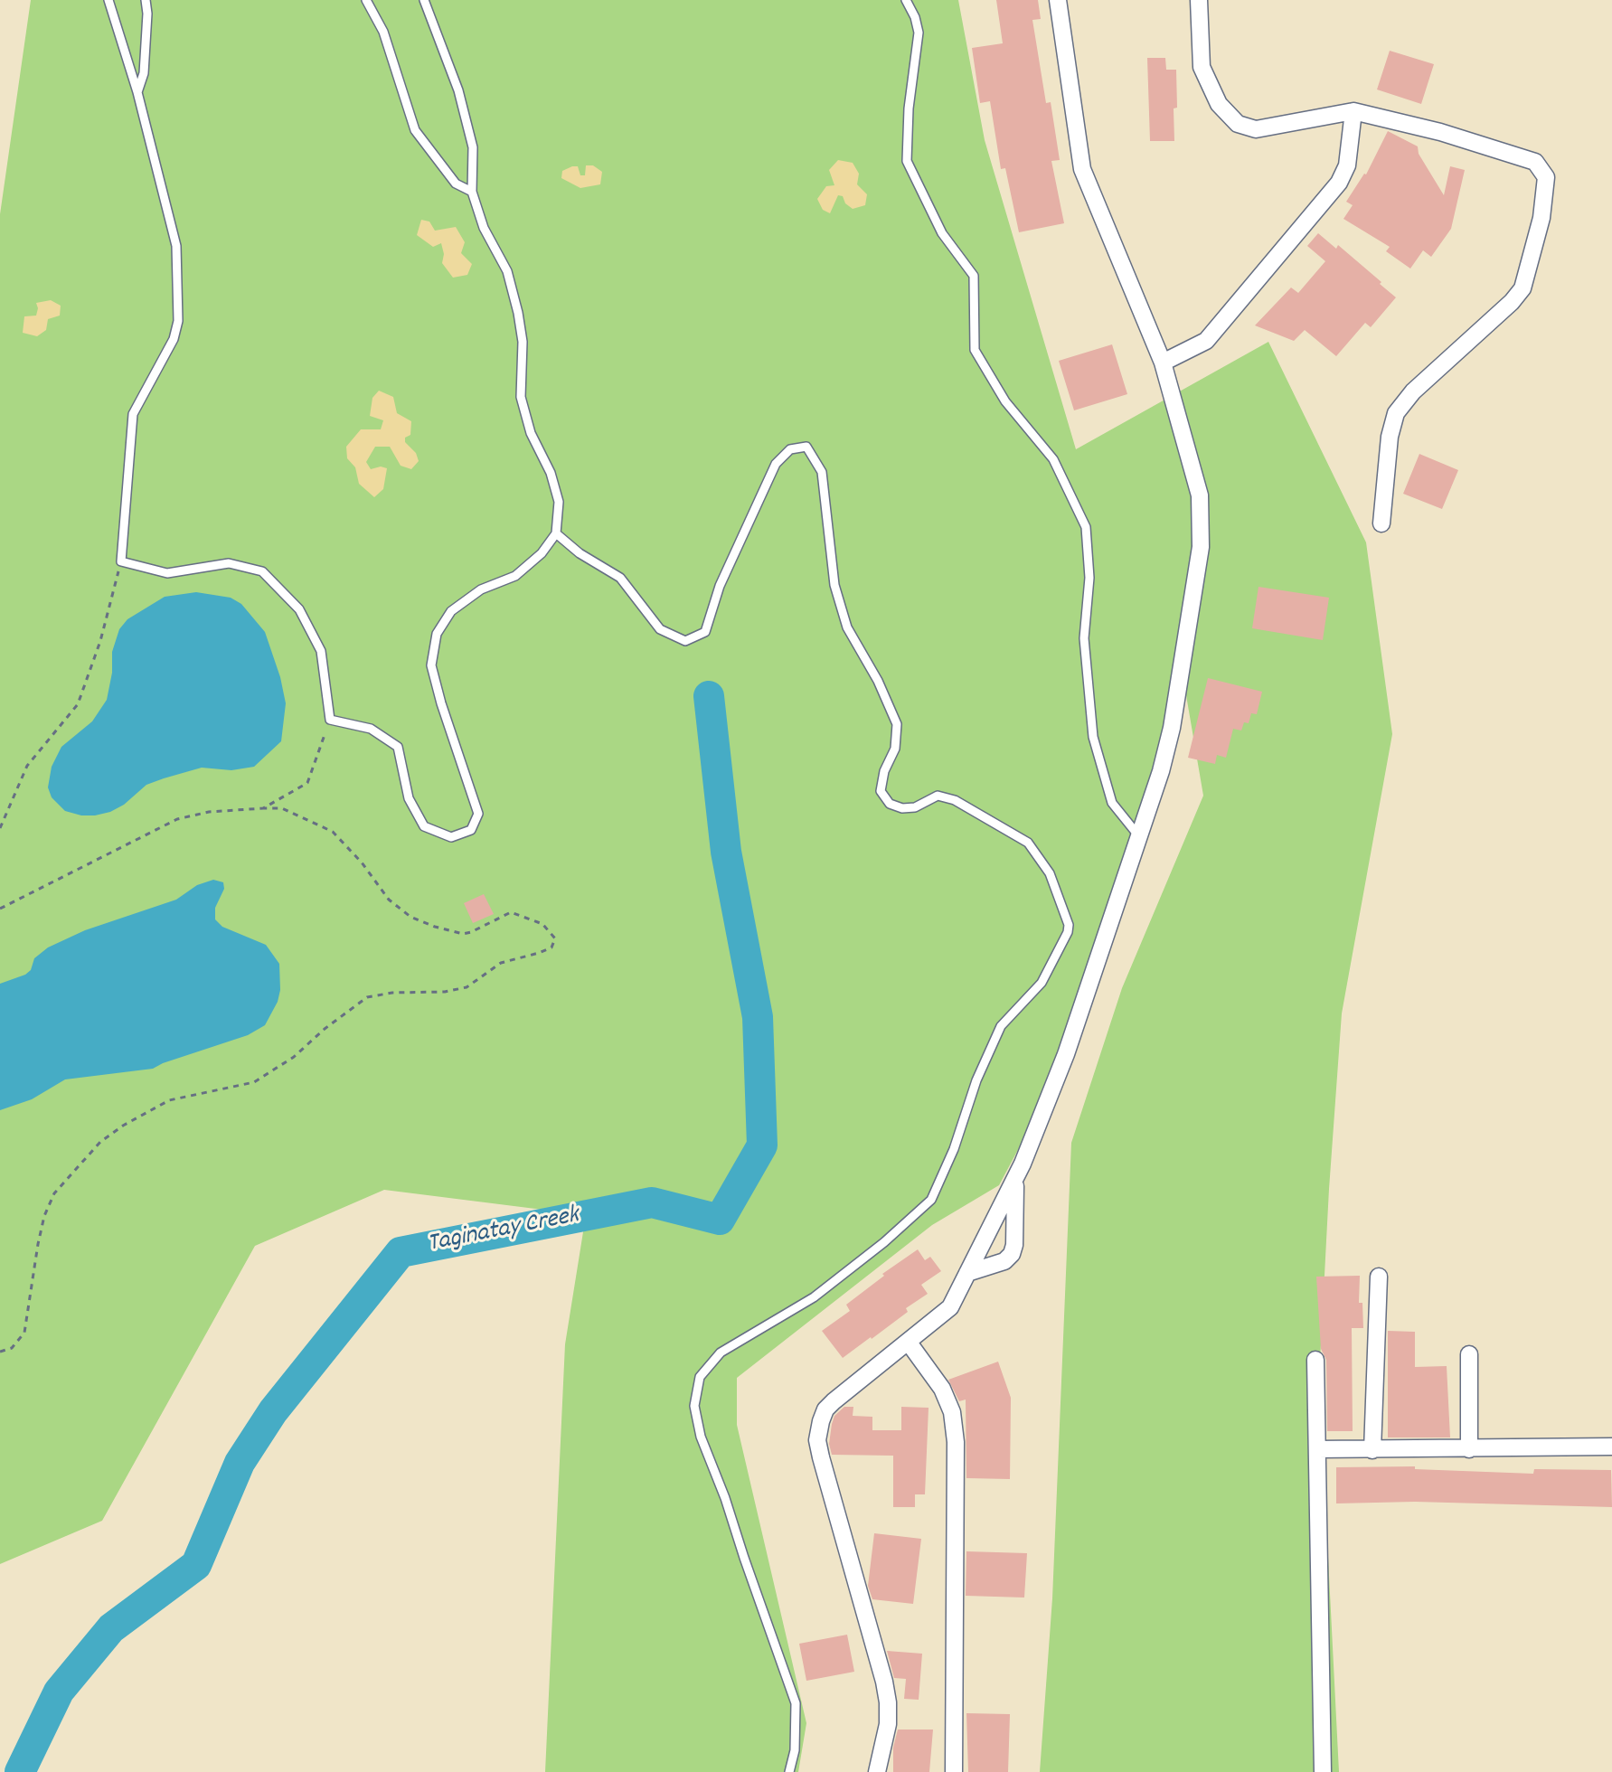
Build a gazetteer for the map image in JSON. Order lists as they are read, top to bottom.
{
  "water": ["Taginatay Creek"]
}
